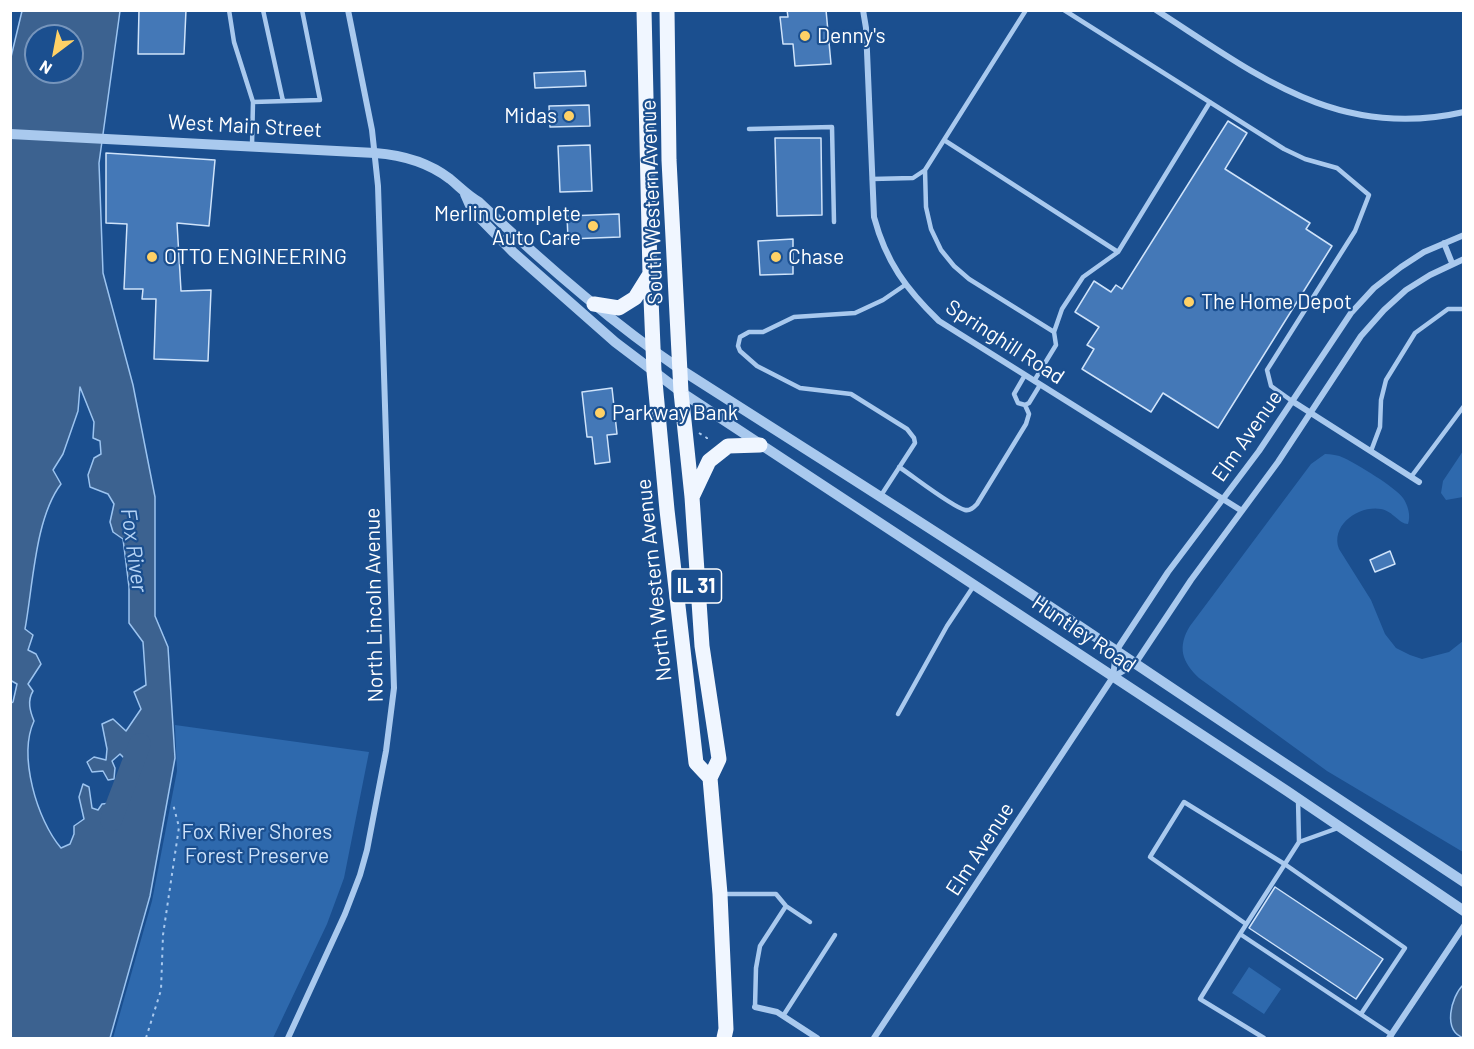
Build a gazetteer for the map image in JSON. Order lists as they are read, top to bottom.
{
  "streets": {
    "main road": ["South Western Avenue", "North Western Avenue", "IL 31"],
    "street": [
      "West Main Street",
      "Springhill Road",
      "Elm Avenue",
      "North Lincoln Avenue",
      "Huntley Road"
    ]
  },
  "crossings": [
    ["West Main Street", "South Western Avenue"],
    ["West Main Street", "North Western Avenue"],
    ["West Main Street", "North Lincoln Avenue"],
    ["West Main Street", "Huntley Road"],
    ["South Western Avenue", "North Western Avenue"],
    ["South Western Avenue", "Huntley Road"],
    ["Springhill Road", "Elm Avenue"],
    ["Elm Avenue", "Huntley Road"],
    ["North Western Avenue", "Huntley Road"]
  ],
  "water": ["Fox River"],
  "parks": ["Fox River Shores Forest Preserve"],
  "places": [
    "Denny's",
    "Midas",
    "Merlin Complete Auto Care",
    "OTTO ENGINEERING",
    "Chase",
    "The Home Depot",
    "Parkway Bank"
  ],
  "north": "bottom left"
}
